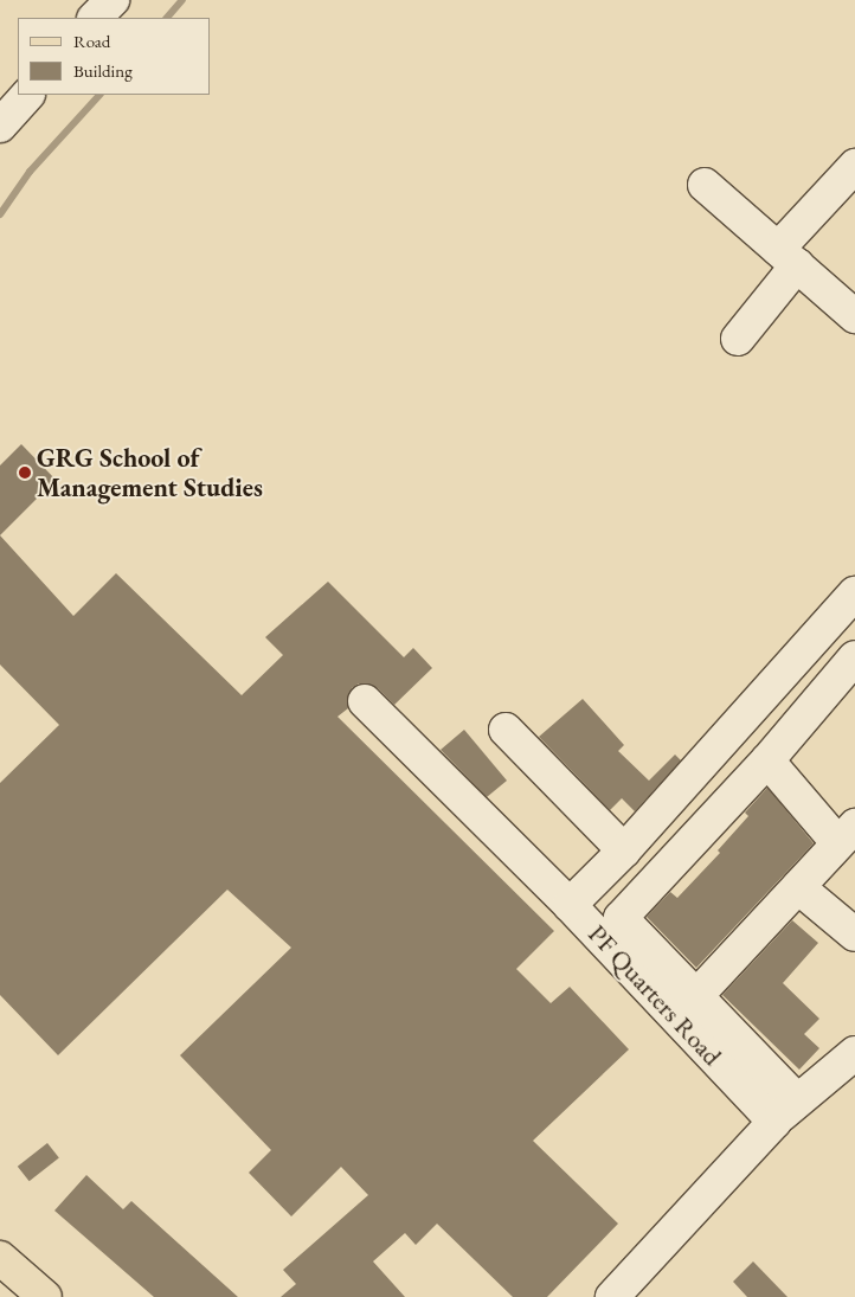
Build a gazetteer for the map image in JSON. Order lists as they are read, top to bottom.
{
  "streets": {
    "street": ["PF Quarters Road"]
  },
  "places": ["GRG School of Management Studies"],
  "legend": ["Road", "Building"]
}
